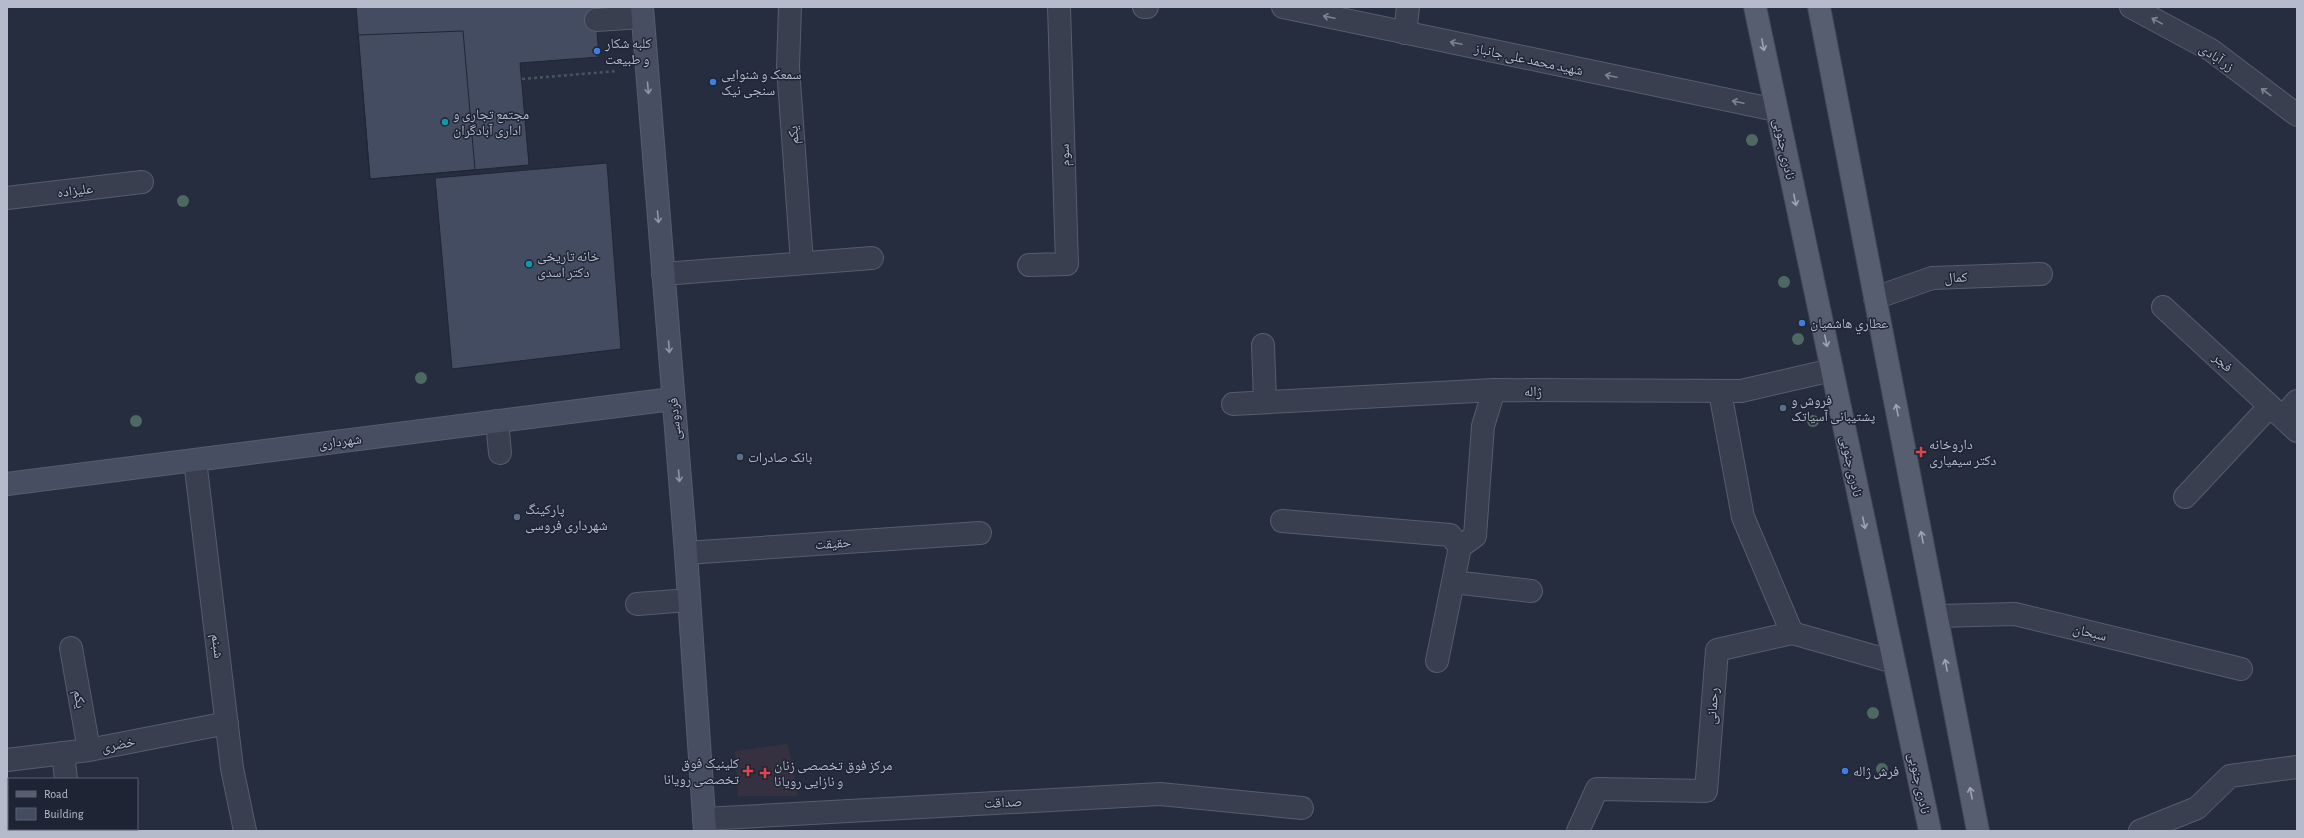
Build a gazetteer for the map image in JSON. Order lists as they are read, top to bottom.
{
  "streets": {
    "main road": ["نادری جنوبی", "فردوسی", "شهرداری"],
    "street": [
      "زر آبادی",
      "شهید محمد علی جانباز",
      "یکم",
      "سوم",
      "علیزاده",
      "کمال",
      "فجر",
      "ژاله",
      "حقیقت",
      "سبحان",
      "شبنم",
      "رحمانی",
      "خضری",
      "صداقت"
    ]
  },
  "crossings": [
    ["شهید محمد علی جانباز", "نادری جنوبی"],
    ["یکم", "خضری"],
    ["نادری جنوبی", "ژاله"],
    ["نادری جنوبی", "رحمانی"],
    ["فردوسی", "شهرداری"],
    ["فردوسی", "حقیقت"],
    ["فردوسی", "صداقت"],
    ["شهرداری", "شبنم"],
    ["شبنم", "خضری"]
  ],
  "one_way": ["زر آبادی", "شهید محمد علی جانباز", "فردوسی"],
  "places": {
    "other": [
      "کلبه شکار و طبیعت",
      "سمعک و شنوایی سنجی نیک",
      "مجتمع تجاری و اداری آبادگران",
      "خانه تاریخی دکتر اسدی",
      "عطاري هاشميان",
      "فروش و پشتیبانی آسیاتک",
      "بانک صادرات",
      "پارکینگ شهرداری فروسی",
      "فرش ژاله"
    ],
    "health": ["داروخانه دکتر سیمیاری", "کلینیک فوق تخصصی رویانا", "مرکز فوق تخصصی زنان و نازایی رویانا"]
  },
  "legend": ["Road", "Building"]
}
